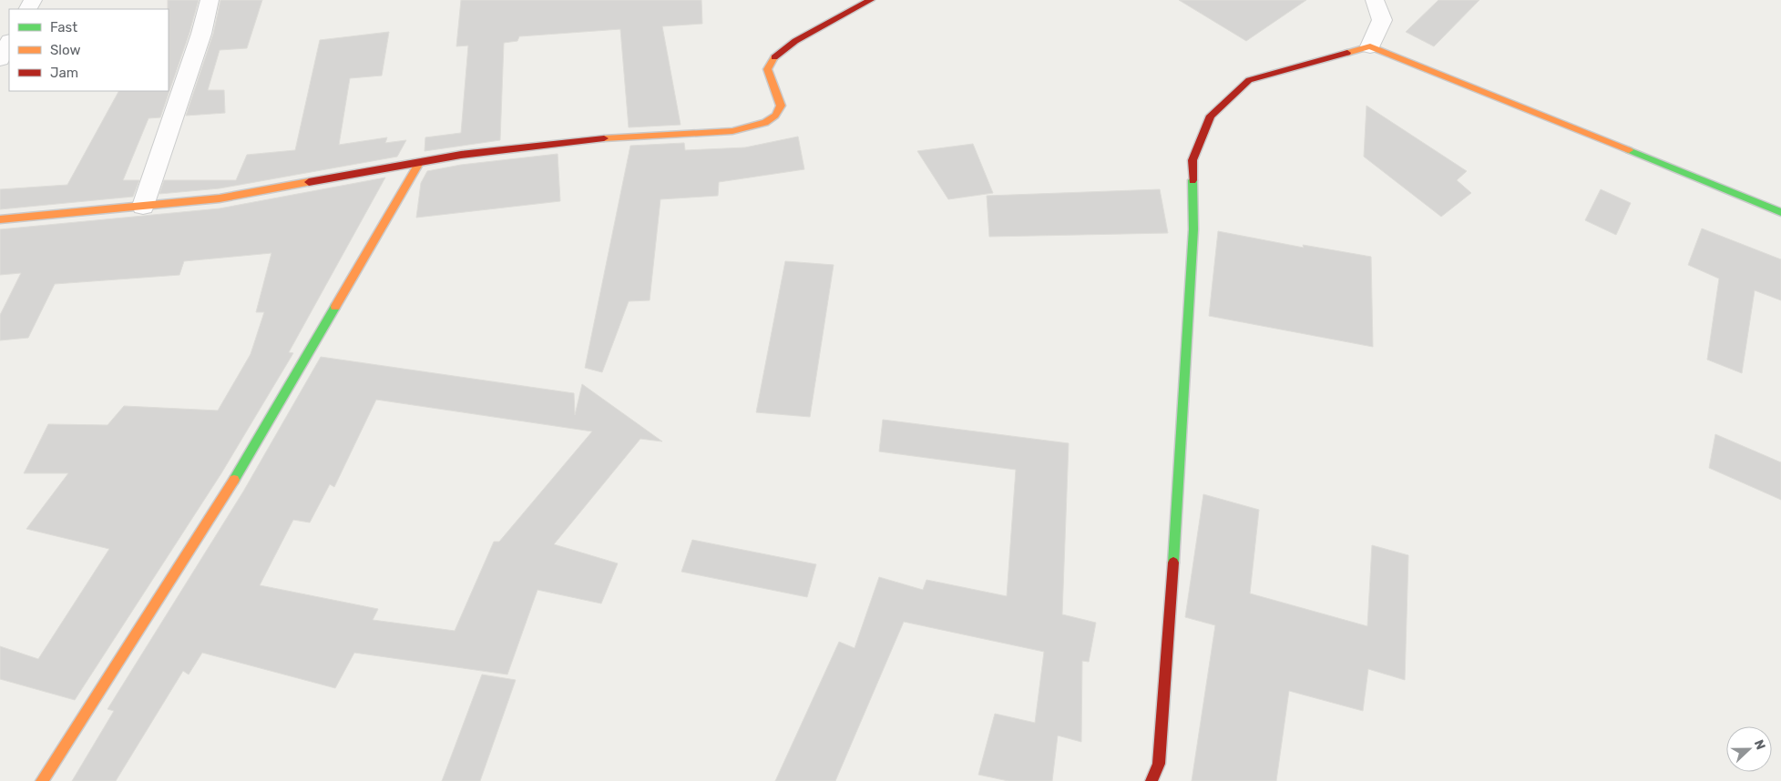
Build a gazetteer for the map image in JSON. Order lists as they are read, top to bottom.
{
  "legend": ["Fast", "Slow", "Jam"],
  "north": "right"
}
